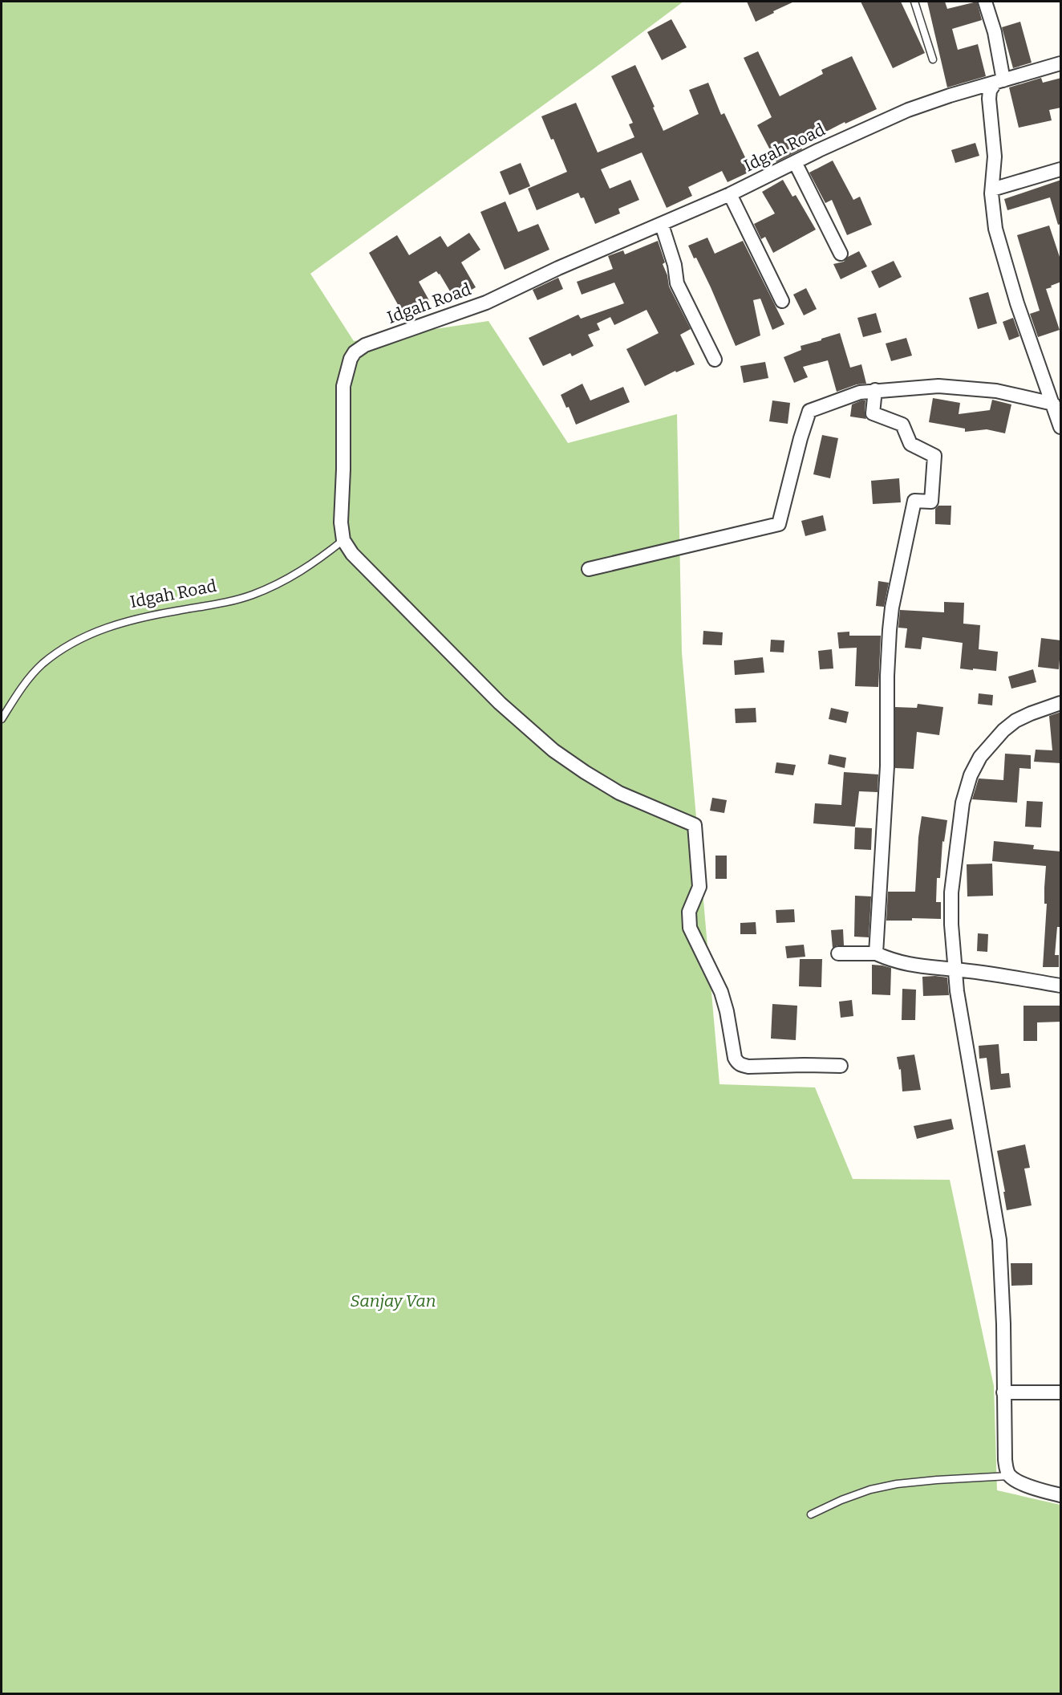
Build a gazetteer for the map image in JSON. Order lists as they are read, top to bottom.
{
  "streets": {
    "street": ["Idgah Road"]
  },
  "parks": ["Sanjay Van"]
}
